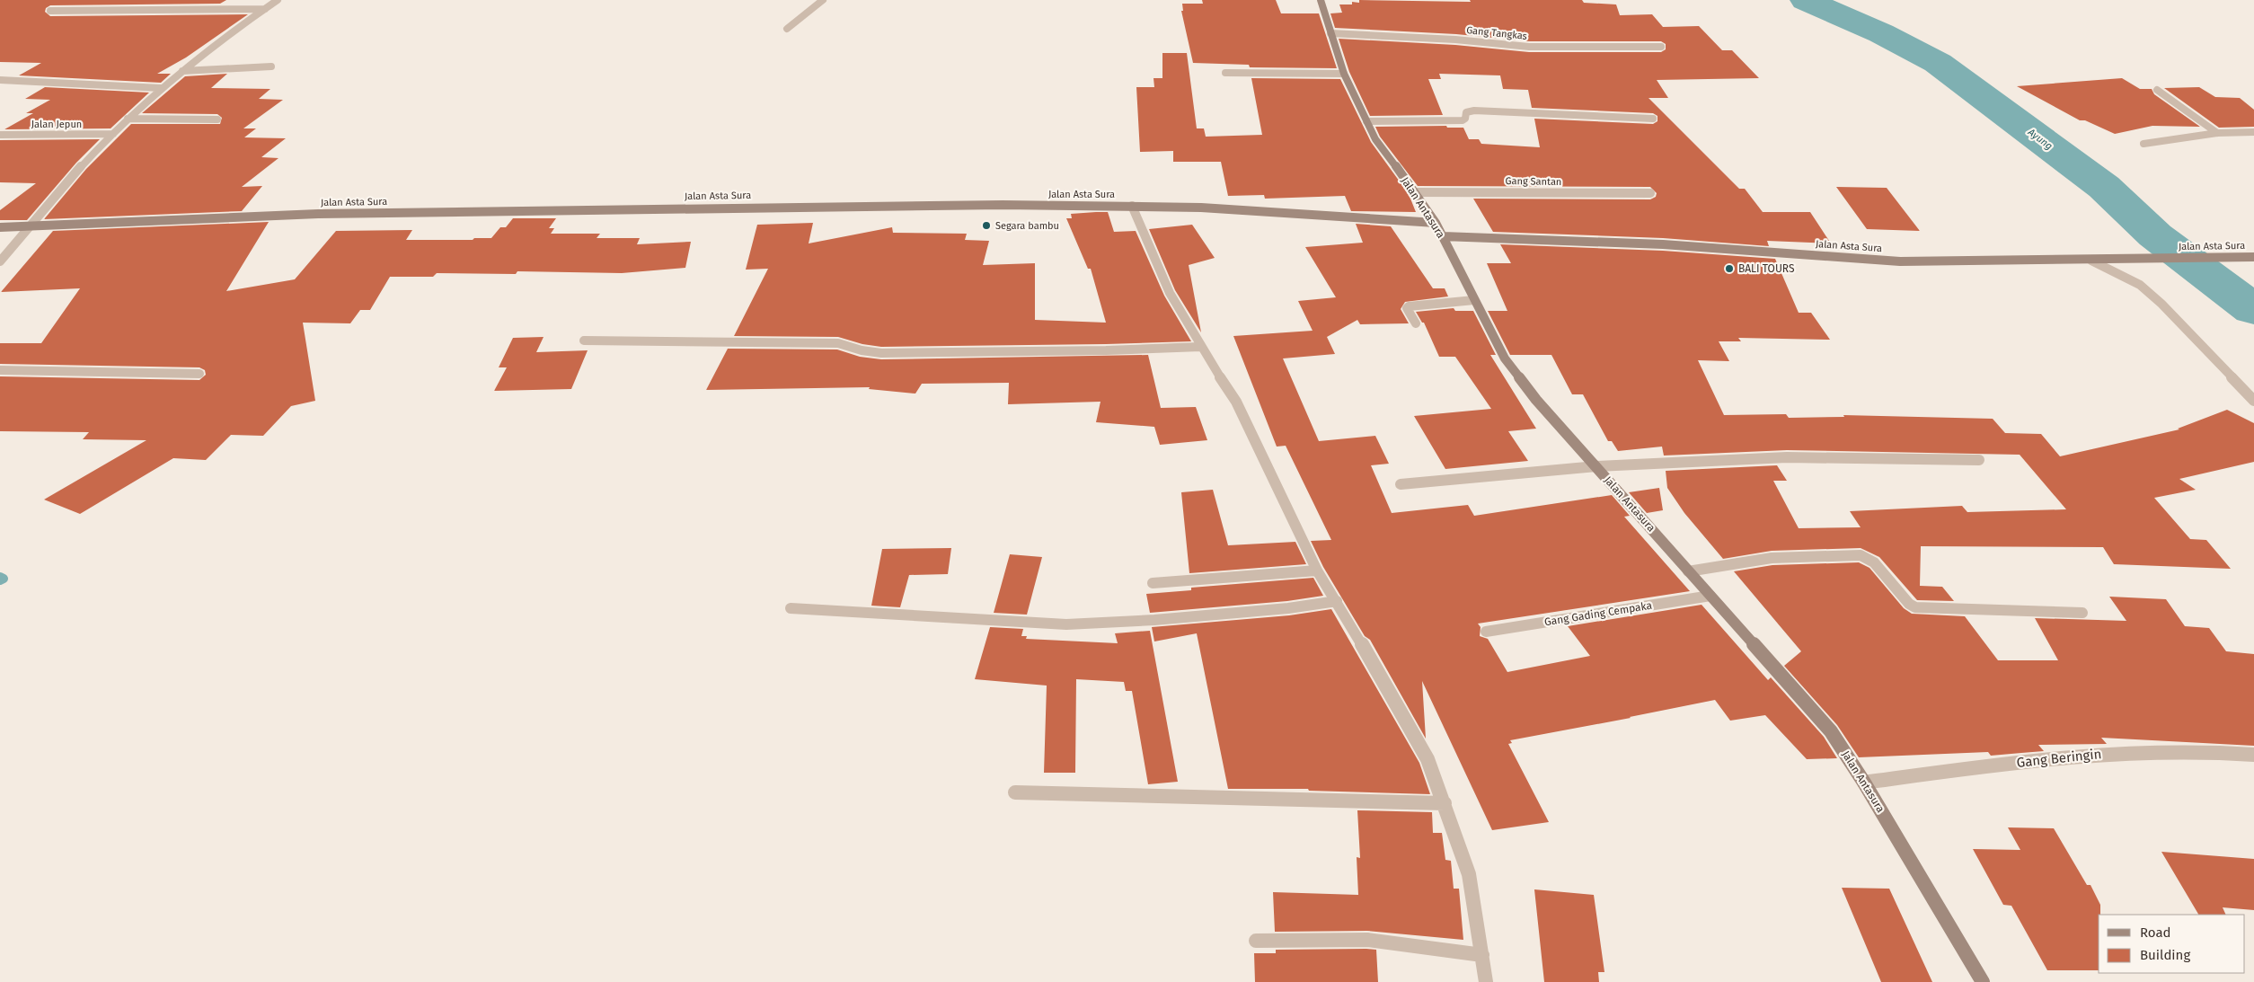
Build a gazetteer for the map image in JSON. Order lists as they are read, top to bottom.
{
  "streets": {
    "street": [
      "Gang Tangkas",
      "Jalan Jepun",
      "Gang Santan",
      "Jalan Asta Sura",
      "Jalan Antasura",
      "Gang Gading Cempaka",
      "Gang Beringin"
    ]
  },
  "crossings": [
    ["Gang Tangkas", "Jalan Antasura"],
    ["Gang Santan", "Jalan Antasura"],
    ["Jalan Asta Sura", "Jalan Antasura"],
    ["Jalan Antasura", "Gang Gading Cempaka"],
    ["Jalan Antasura", "Gang Beringin"]
  ],
  "water": ["Ayung"],
  "places": ["Segara bambu", "BALI TOURS"],
  "legend": ["Road", "Building"]
}
